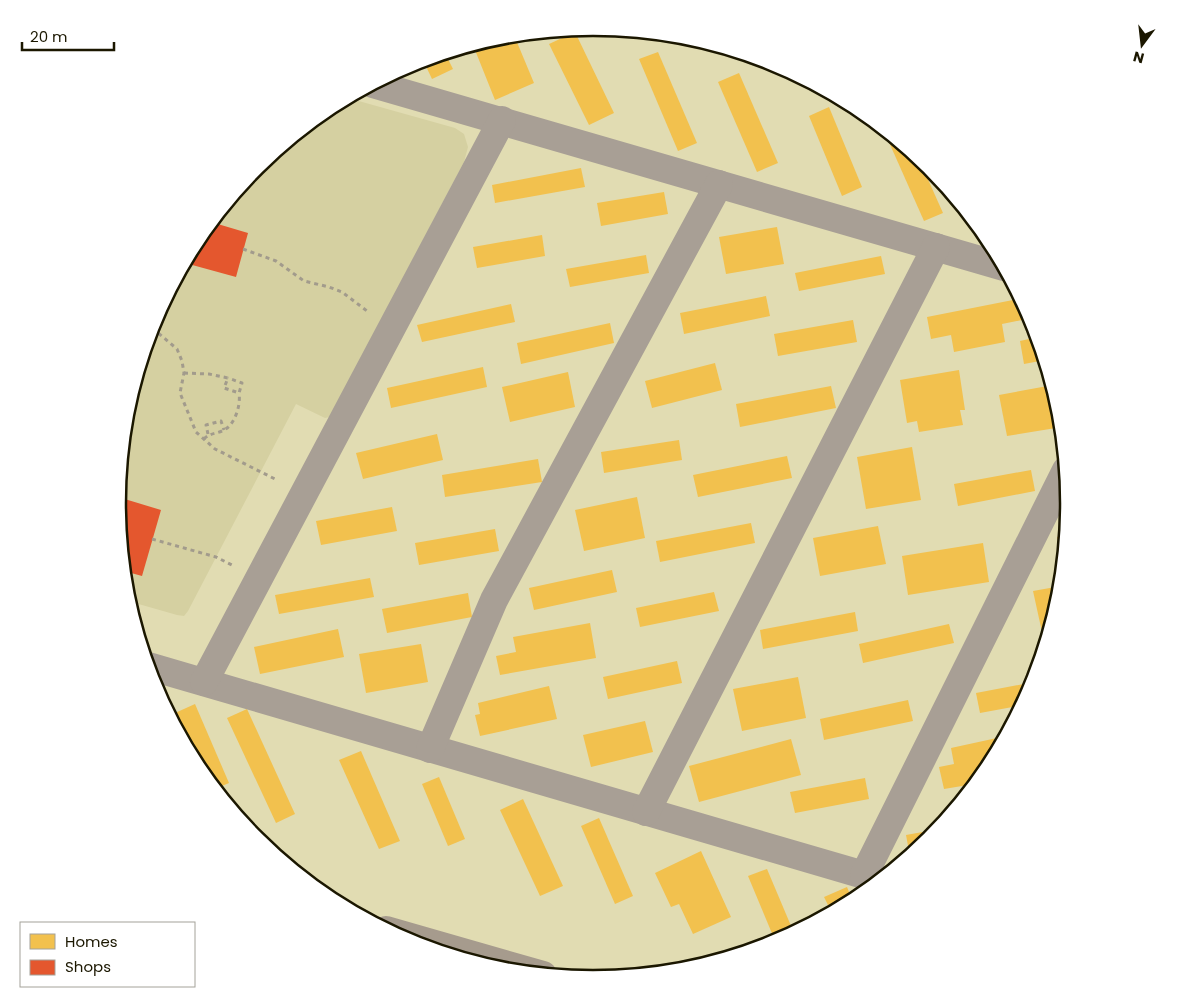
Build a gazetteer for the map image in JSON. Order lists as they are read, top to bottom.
{
  "legend": ["Homes", "Shops"],
  "scale_bar": "20 m",
  "north": "bottom"
}
